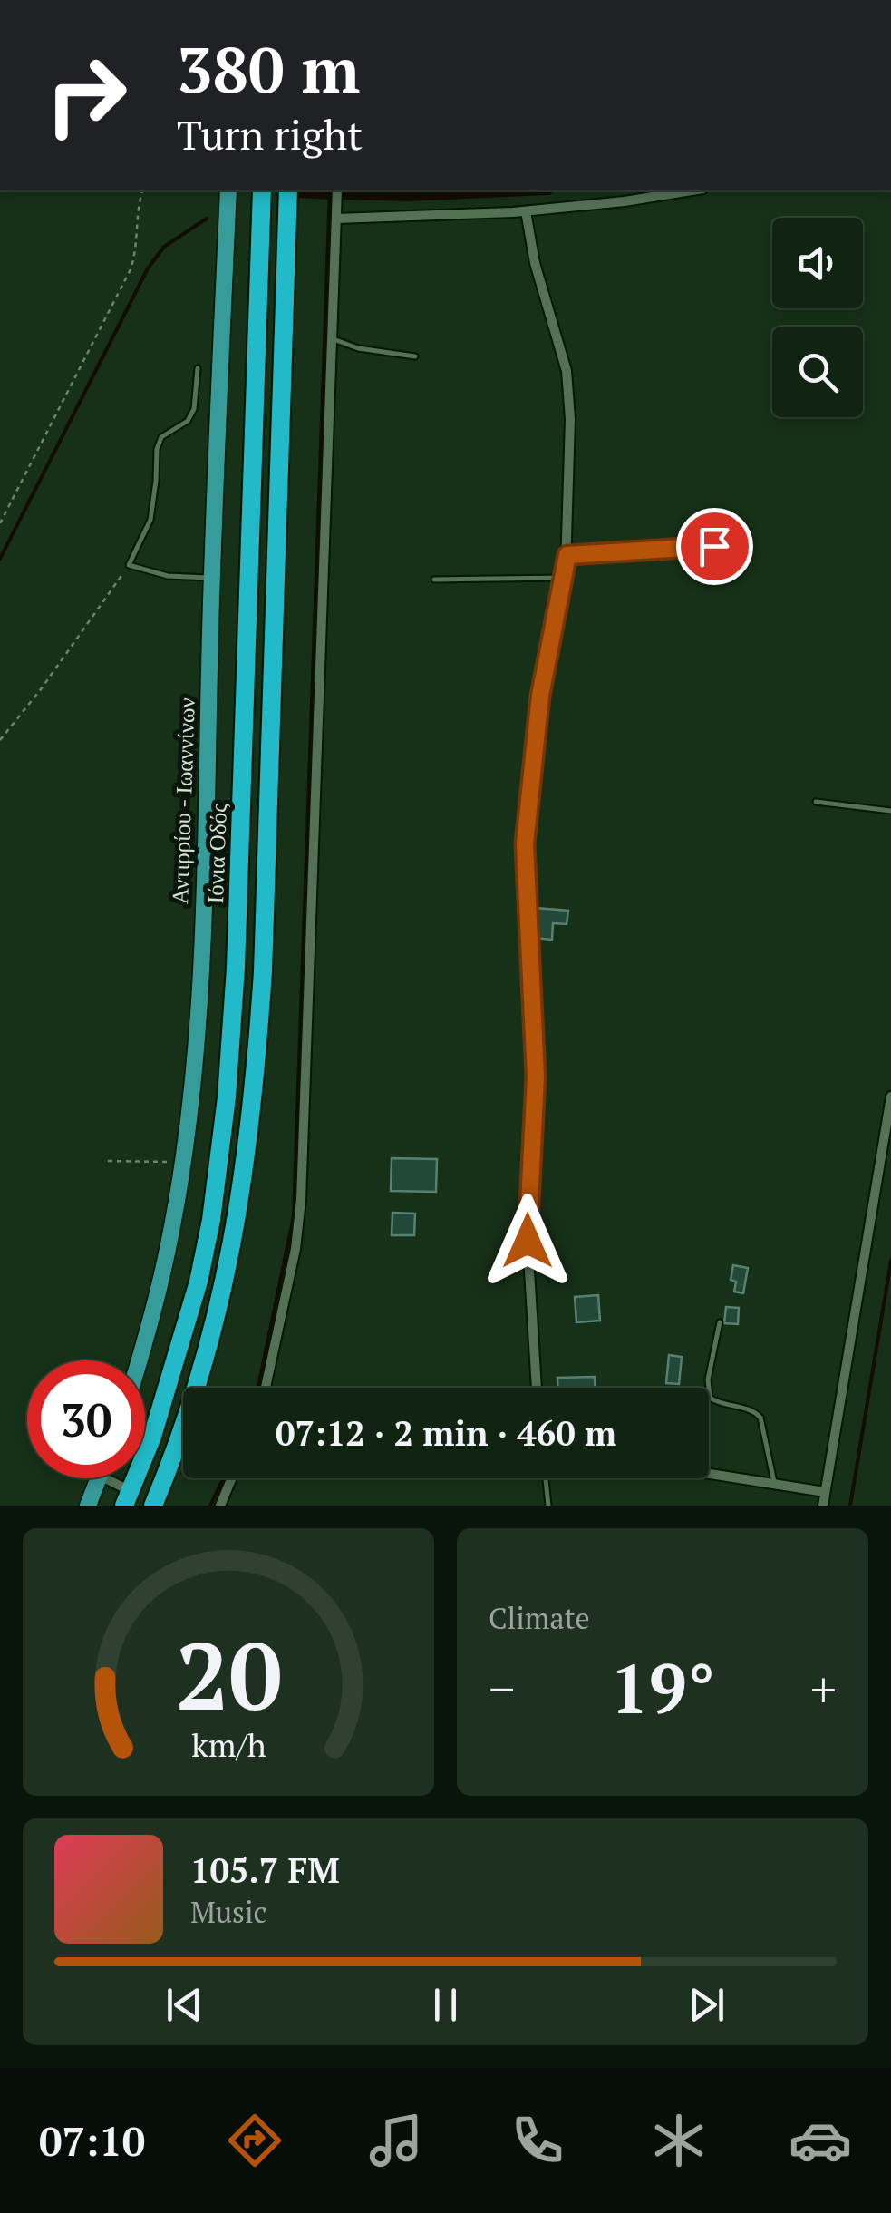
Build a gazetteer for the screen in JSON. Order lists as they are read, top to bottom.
{
  "streets": {
    "highway": ["Ιόνια Οδός"],
    "main road": ["Αντιρρίου - Ιωαννίνων"]
  },
  "page": {
    "turn": ["380 m", "Turn right"],
    "limit": "30",
    "trip": "07:12 · 2 min · 460 m",
    "tile": "Climate",
    "heat": ["−", "19°", "+"],
    "song": ["105.7 FM", "Music"],
    "tabs": "07:10",
    "gauge": ["20", "km/h"]
  }
}
